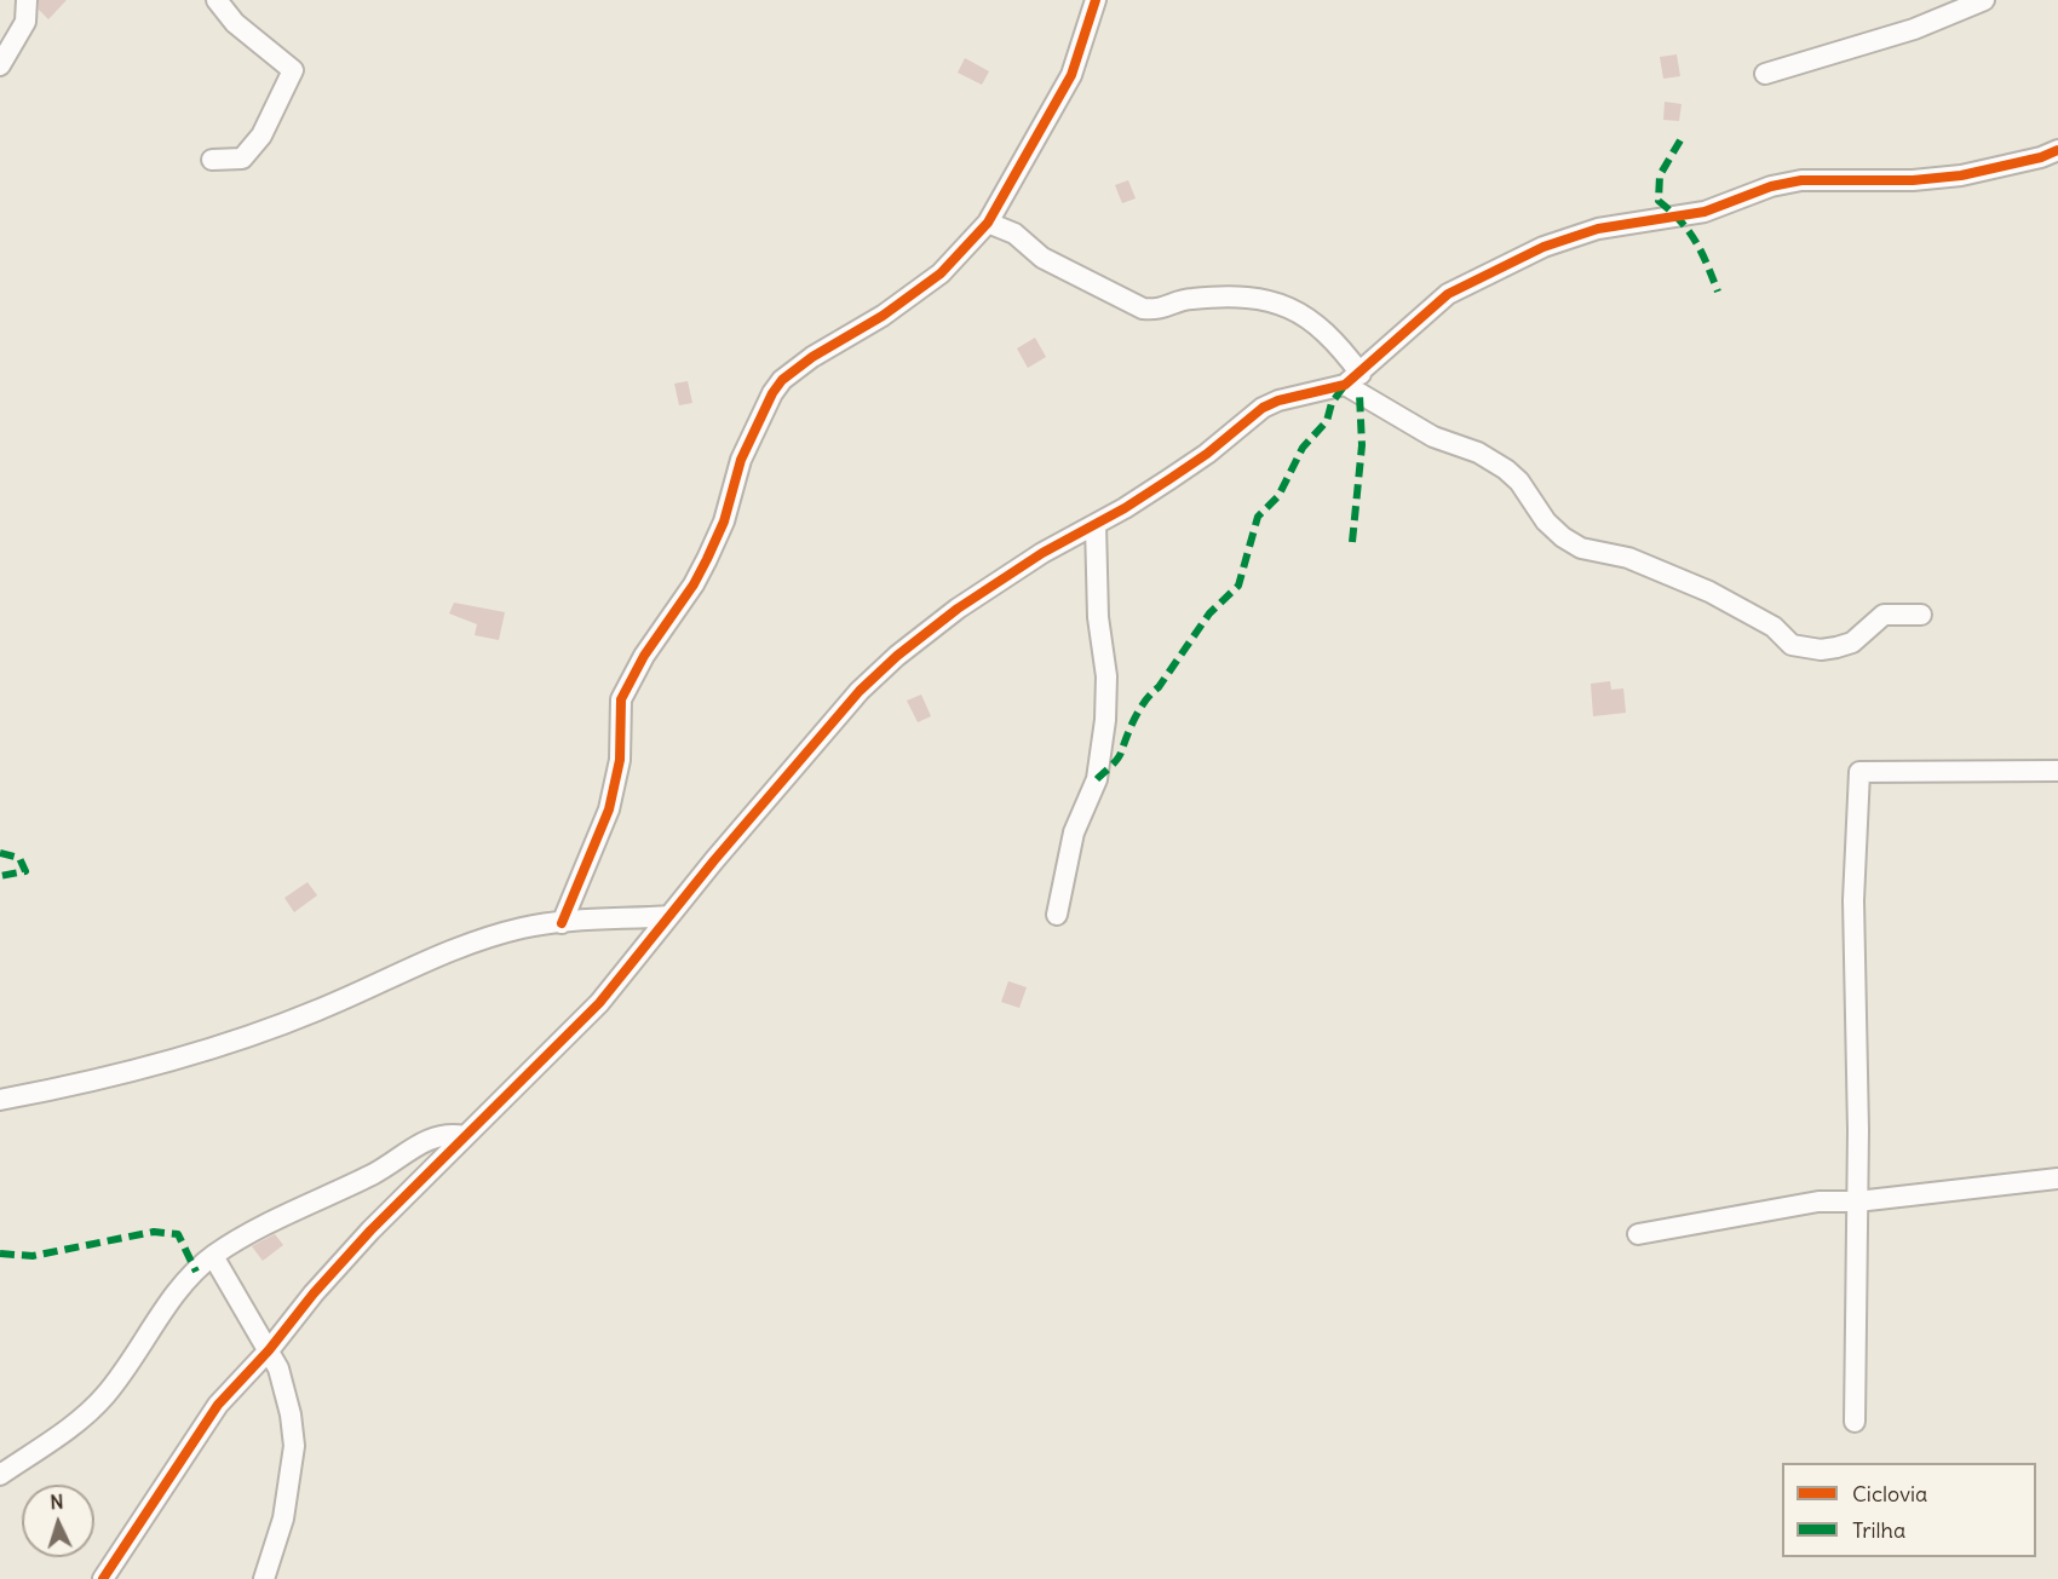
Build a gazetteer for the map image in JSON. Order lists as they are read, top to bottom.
{
  "legend": ["Ciclovia", "Trilha"],
  "north": "top"
}
